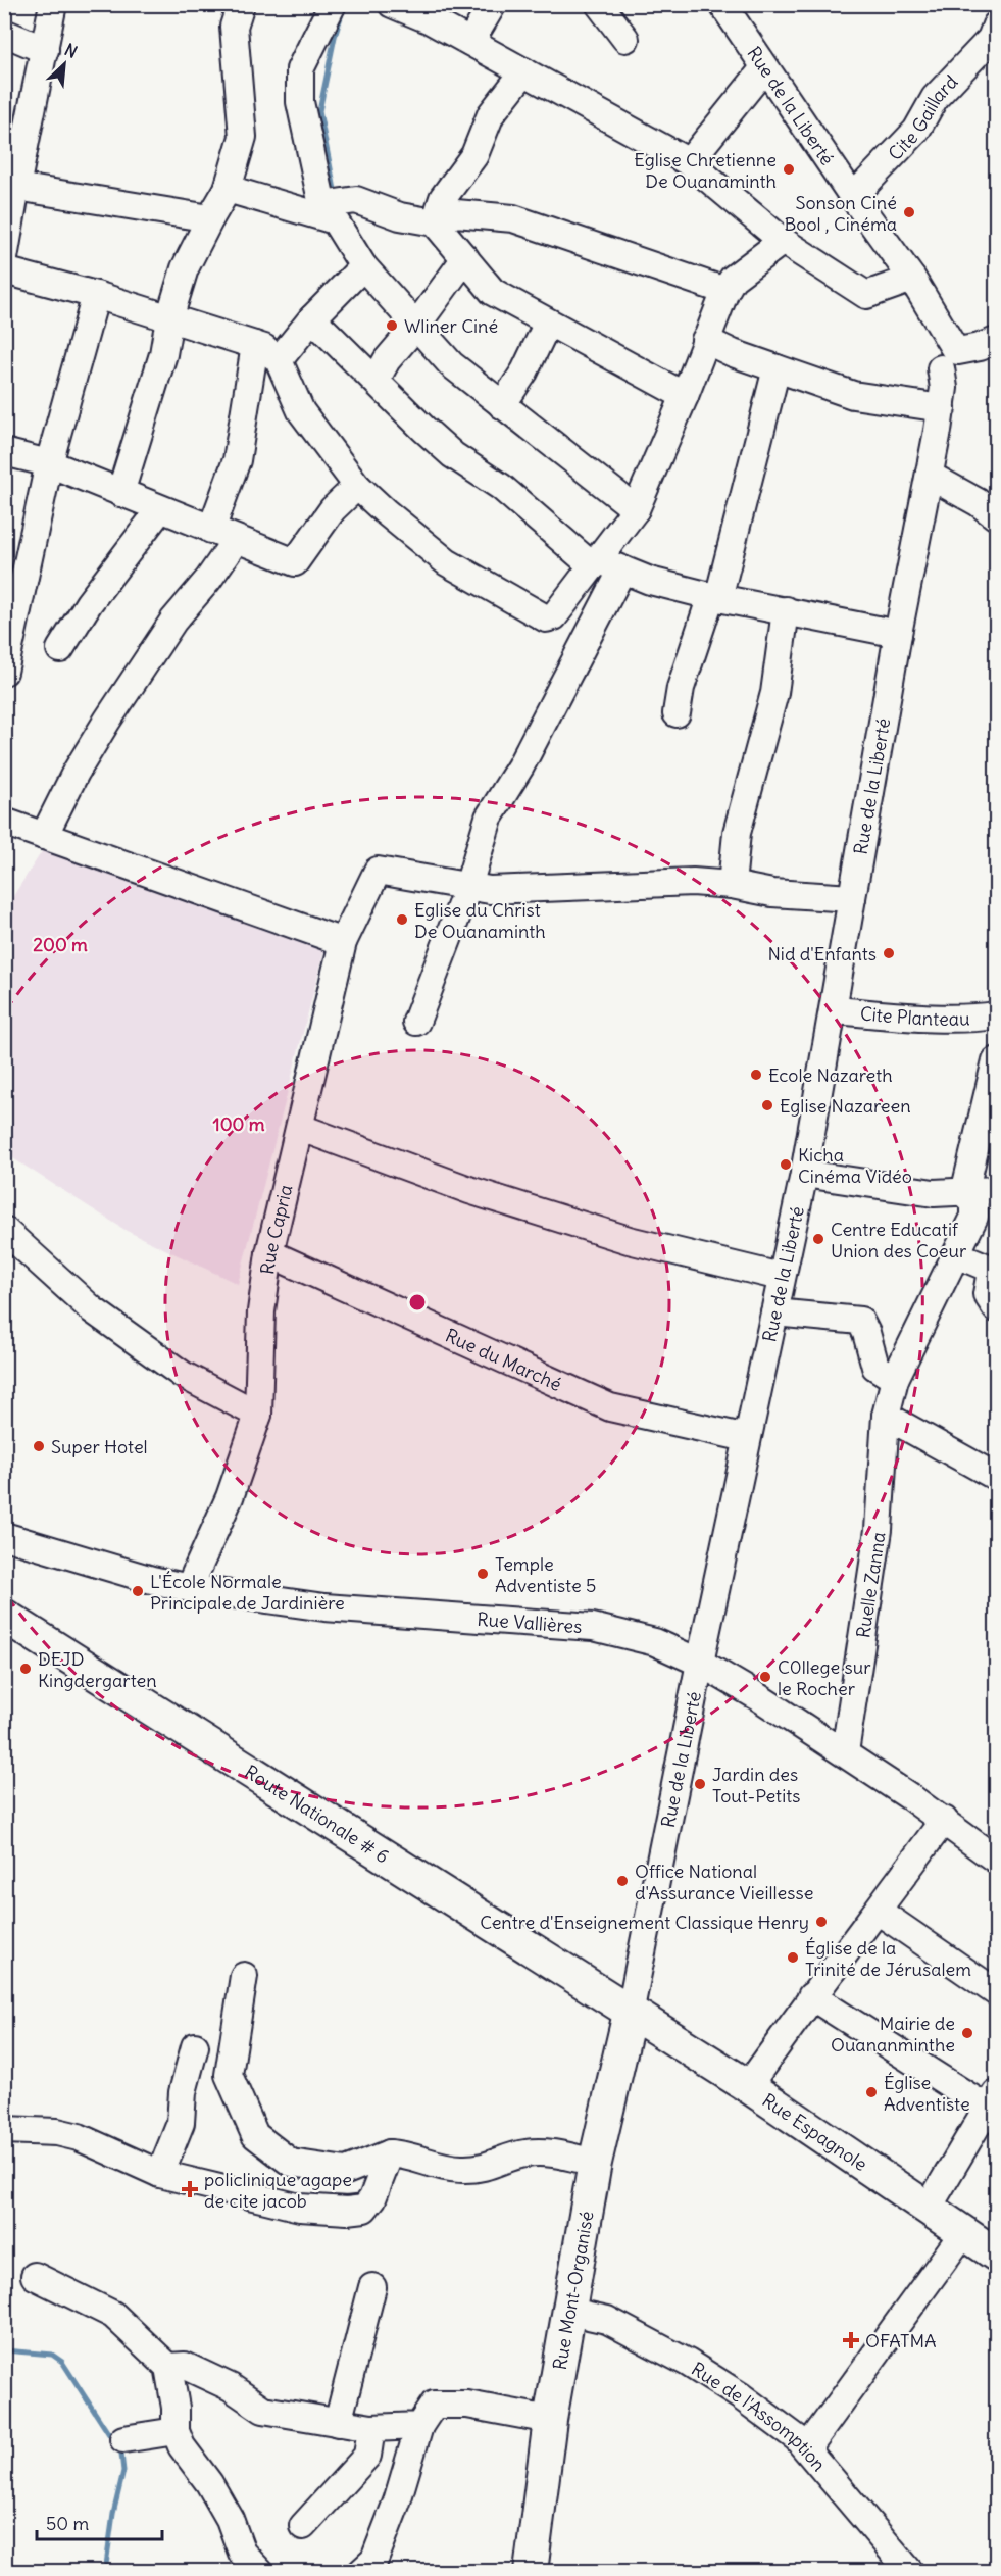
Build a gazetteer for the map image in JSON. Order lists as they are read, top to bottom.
{
  "streets": {
    "main road": ["Route Nationale # 6", "Rue Espagnole", "Rue Mont-Organisé"],
    "street": [
      "Rue de la Liberté",
      "Cite Gaillard",
      "Cite Planteau",
      "Rue Capria",
      "Rue du Marché",
      "Ruelle Zanna",
      "Rue Vallières",
      "Rue de l'Assomption"
    ]
  },
  "crossings": [
    ["Rue de la Liberté", "Cite Gaillard"],
    ["Rue de la Liberté", "Cite Planteau"],
    ["Rue de la Liberté", "Rue du Marché"],
    ["Rue de la Liberté", "Rue Vallières"],
    ["Rue de la Liberté", "Route Nationale # 6"],
    ["Rue de la Liberté", "Rue Espagnole"],
    ["Rue de la Liberté", "Rue Mont-Organisé"],
    ["Rue Capria", "Rue du Marché"],
    ["Rue Capria", "Rue Vallières"],
    ["Ruelle Zanna", "Rue Vallières"],
    ["Route Nationale # 6", "Rue Espagnole"],
    ["Route Nationale # 6", "Rue Mont-Organisé"],
    ["Rue Espagnole", "Rue Mont-Organisé"],
    ["Rue Mont-Organisé", "Rue de l'Assomption"]
  ],
  "places": {
    "other": [
      "Eglise Chretienne De Ouanaminth",
      "Sonson Ciné Bool , Cinéma",
      "Wliner Ciné",
      "Eglise du Christ De Ouanaminth",
      "Nid d'Enfants",
      "Ecole Nazareth",
      "Eglise Nazareen",
      "Kicha Cinéma Vidéo",
      "Centre Educatif Union des Coeur",
      "Super Hotel",
      "Temple Adventiste 5",
      "L'École Normale Principale de Jardinière",
      "DEJD Kingdergarten",
      "C0llege sur le Rocher",
      "Jardin des Tout-Petits",
      "Office National d'Assurance Vieillesse",
      "Centre d'Enseignement Classique Henry",
      "Église de la Trinité de Jérusalem",
      "Mairie de Ouananminthe",
      "Église Adventiste"
    ],
    "health": ["policlinique agape de cite jacob", "OFATMA"]
  },
  "scale_bar": "50 m",
  "north": "top right",
  "rings": ["200 m", "100 m"]
}
